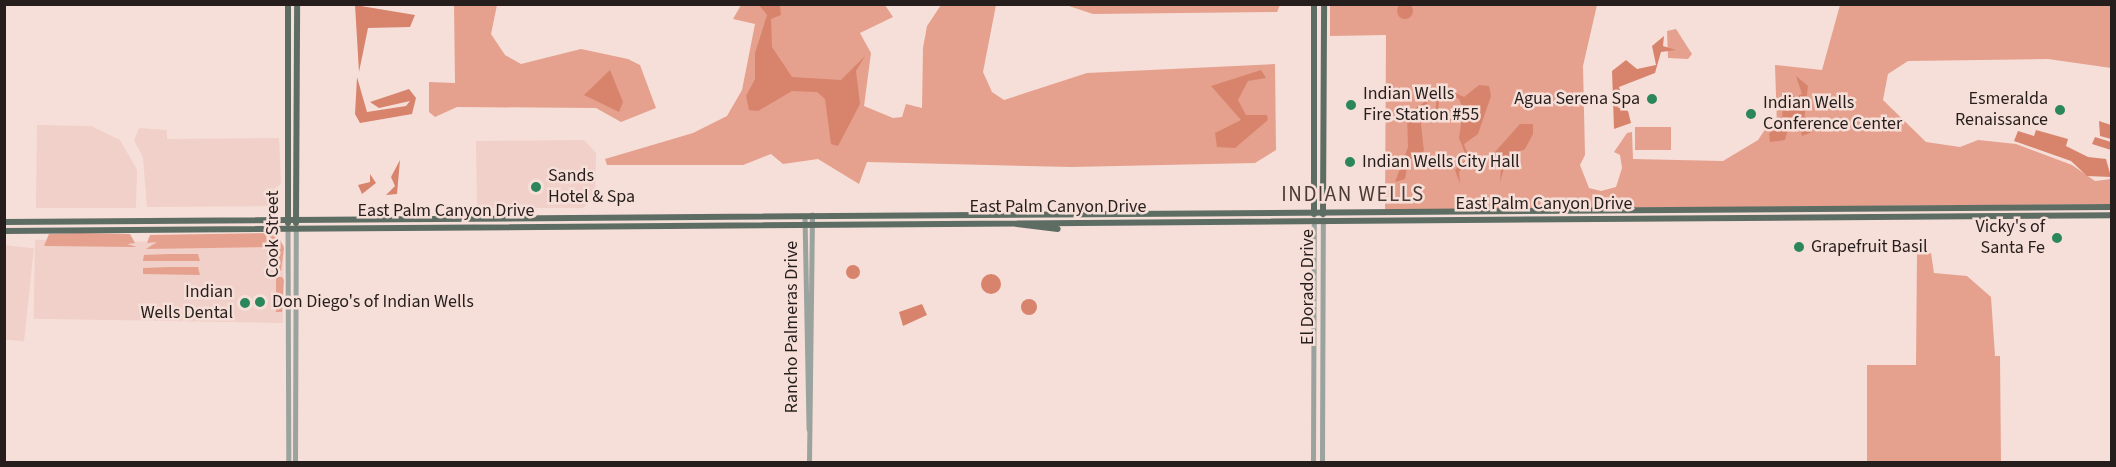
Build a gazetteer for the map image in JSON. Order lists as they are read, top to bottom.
{
  "streets": {
    "main road": ["East Palm Canyon Drive", "Cook Street", "El Dorado Drive"],
    "street": ["Rancho Palmeras Drive"]
  },
  "crossings": [
    ["East Palm Canyon Drive", "Cook Street"],
    ["East Palm Canyon Drive", "El Dorado Drive"],
    ["East Palm Canyon Drive", "Rancho Palmeras Drive"]
  ],
  "districts": ["INDIAN WELLS"],
  "places": [
    "Agua Serena Spa",
    "Indian Wells Fire Station #55",
    "Esmeralda Renaissance",
    "Indian Wells Conference Center",
    "Indian Wells City Hall",
    "Sands Hotel & Spa",
    "Vicky's of Santa Fe",
    "Grapefruit Basil",
    "Don Diego's of Indian Wells",
    "Indian Wells Dental"
  ]
}
